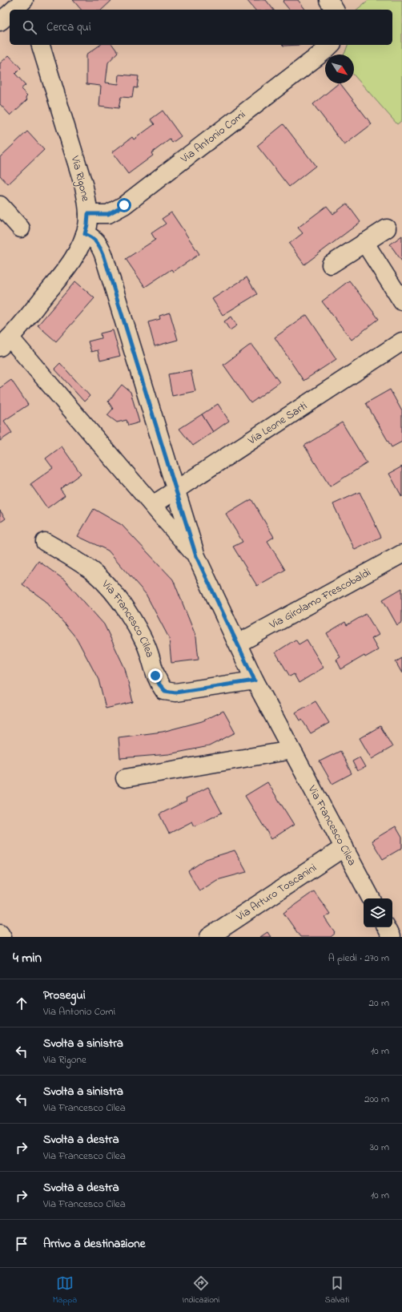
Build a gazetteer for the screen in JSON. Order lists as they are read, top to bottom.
{
  "streets": {
    "street": [
      "Via Antonio Comi",
      "Via Rigone",
      "Via Leone Sarti",
      "Via Girolamo Frescobaldi",
      "Via Francesco Cilea",
      "Via Arturo Toscanini"
    ]
  },
  "crossings": [
    ["Via Antonio Comi", "Via Rigone"],
    ["Via Rigone", "Via Francesco Cilea"],
    ["Via Leone Sarti", "Via Francesco Cilea"],
    ["Via Girolamo Frescobaldi", "Via Francesco Cilea"],
    ["Via Francesco Cilea", "Via Arturo Toscanini"]
  ],
  "north": "bottom right",
  "page": {
    "search": "Cerca qui",
    "heading": ["4 min", "A piedi · 270 m"],
    "list": [
      ["Prosegui", "Via Antonio Comi", "20 m"],
      ["Svolta a sinistra", "Via Rigone", "10 m"],
      ["Svolta a sinistra", "Via Francesco Cilea", "200 m"],
      ["Svolta a destra", "Via Francesco Cilea", "30 m"],
      ["Svolta a destra", "Via Francesco Cilea", "10 m"],
      "Arrivo a destinazione"
    ],
    "nav": ["Mappa", "Indicazioni", "Salvati"]
  }
}
